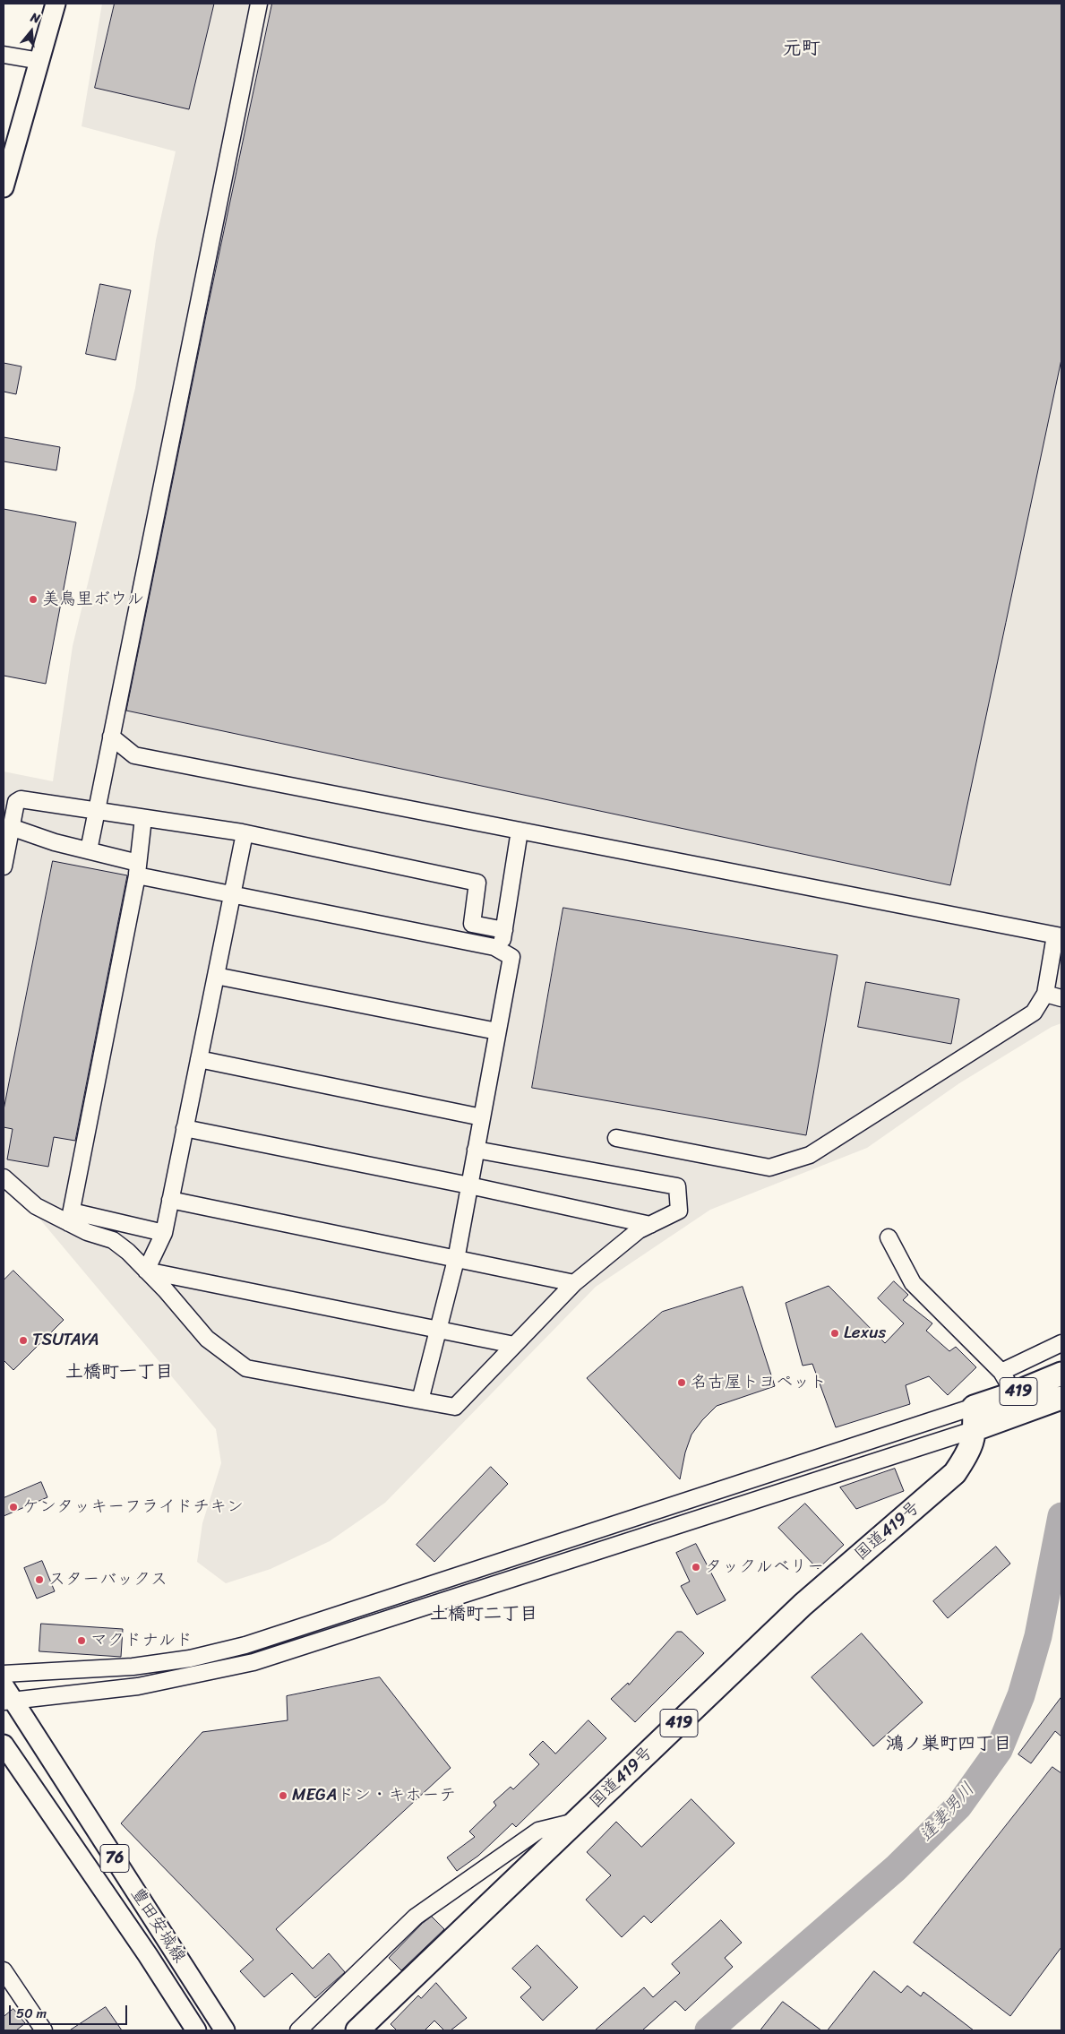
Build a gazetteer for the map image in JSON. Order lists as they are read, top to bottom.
{
  "streets": {
    "highway": ["419", "国道419号"],
    "main road": ["76", "豊田安城線"]
  },
  "crossings": [
    ["419", "国道419号"]
  ],
  "districts": [
    "元町",
    "土橋町一丁目",
    "土橋町二丁目",
    "鴻ノ巣町四丁目"
  ],
  "water": ["逢妻男川"],
  "places": [
    "美鳥里ボウル",
    "Lexus",
    "TSUTAYA",
    "名古屋トヨペット",
    "ケンタッキーフライドチキン",
    "タックルベリー",
    "スターバックス",
    "マクドナルド",
    "MEGAドン・キホーテ"
  ],
  "scale_bar": "50 m",
  "north": "top"
}
